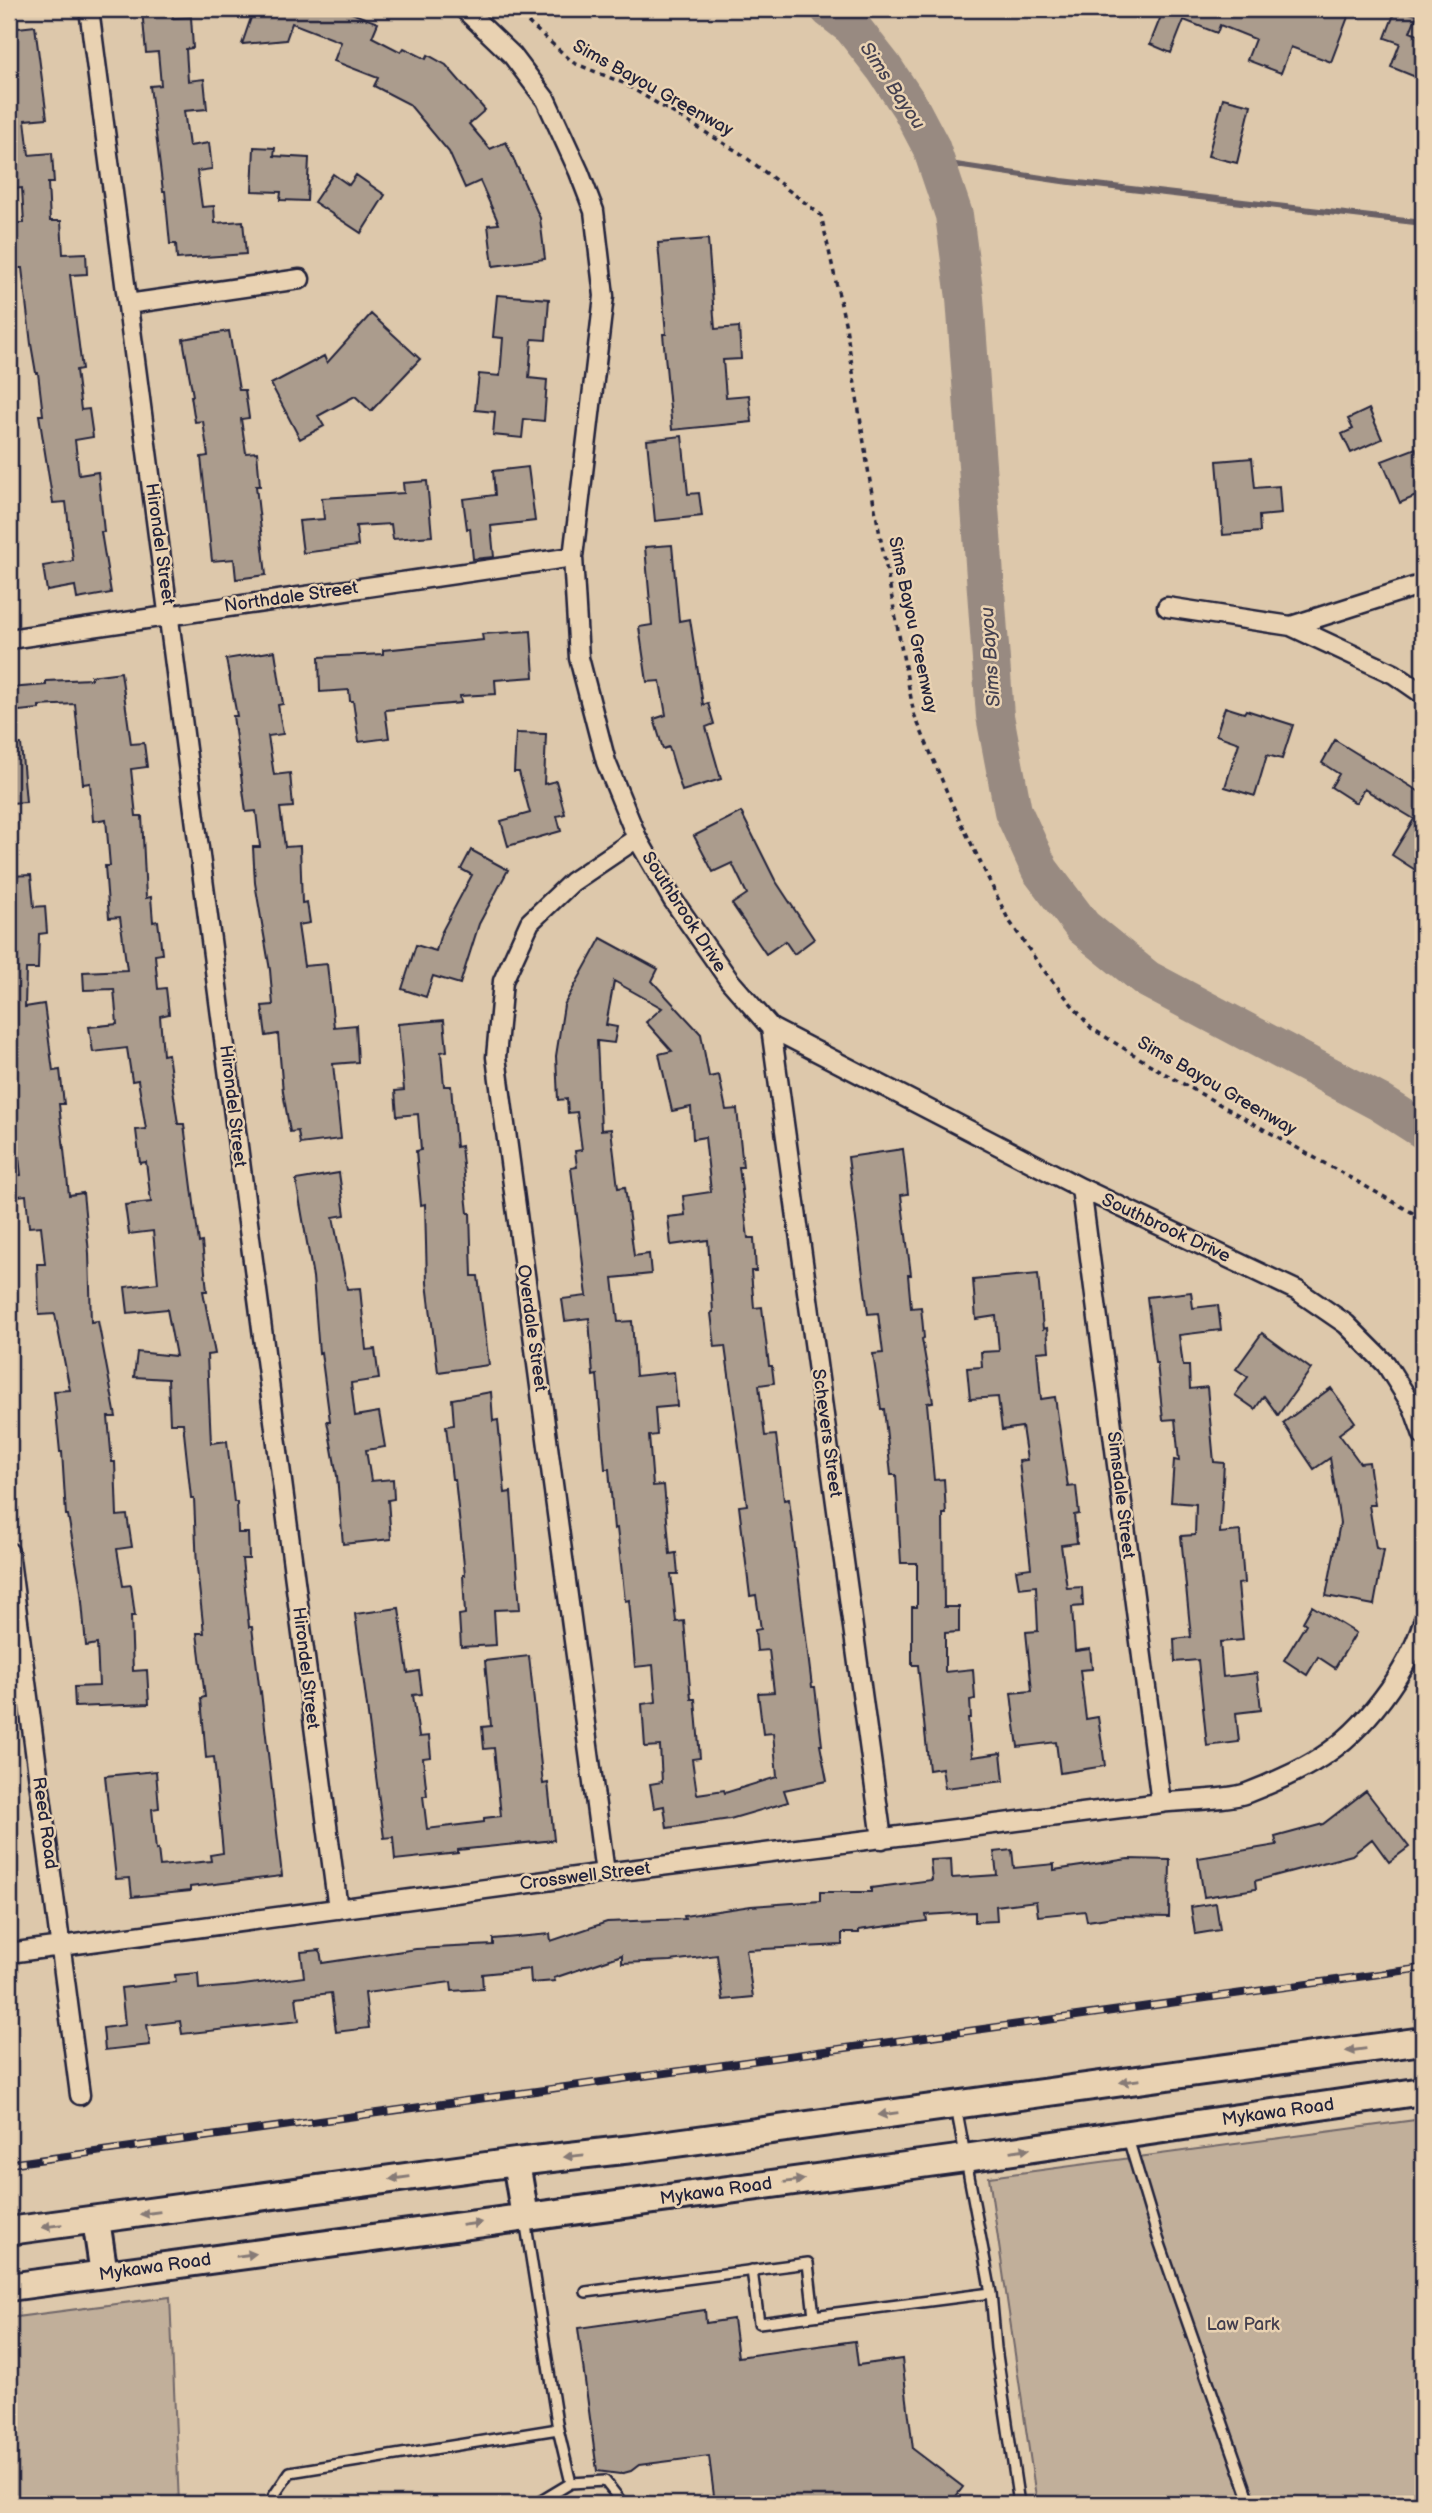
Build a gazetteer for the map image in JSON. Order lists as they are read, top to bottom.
{
  "streets": {
    "main road": ["Mykawa Road"],
    "street": [
      "Hirondel Street",
      "Northdale Street",
      "Southbrook Drive",
      "Overdale Street",
      "Schevers Street",
      "Simsdale Street",
      "Reed Road",
      "Crosswell Street"
    ],
    "path": ["Sims Bayou Greenway"]
  },
  "crossings": [
    ["Hirondel Street", "Northdale Street"],
    ["Hirondel Street", "Crosswell Street"],
    ["Northdale Street", "Southbrook Drive"],
    ["Southbrook Drive", "Overdale Street"],
    ["Southbrook Drive", "Schevers Street"],
    ["Southbrook Drive", "Simsdale Street"],
    ["Overdale Street", "Crosswell Street"],
    ["Schevers Street", "Crosswell Street"],
    ["Simsdale Street", "Crosswell Street"],
    ["Reed Road", "Crosswell Street"]
  ],
  "water": ["Sims Bayou"],
  "parks": ["Law Park"]
}
